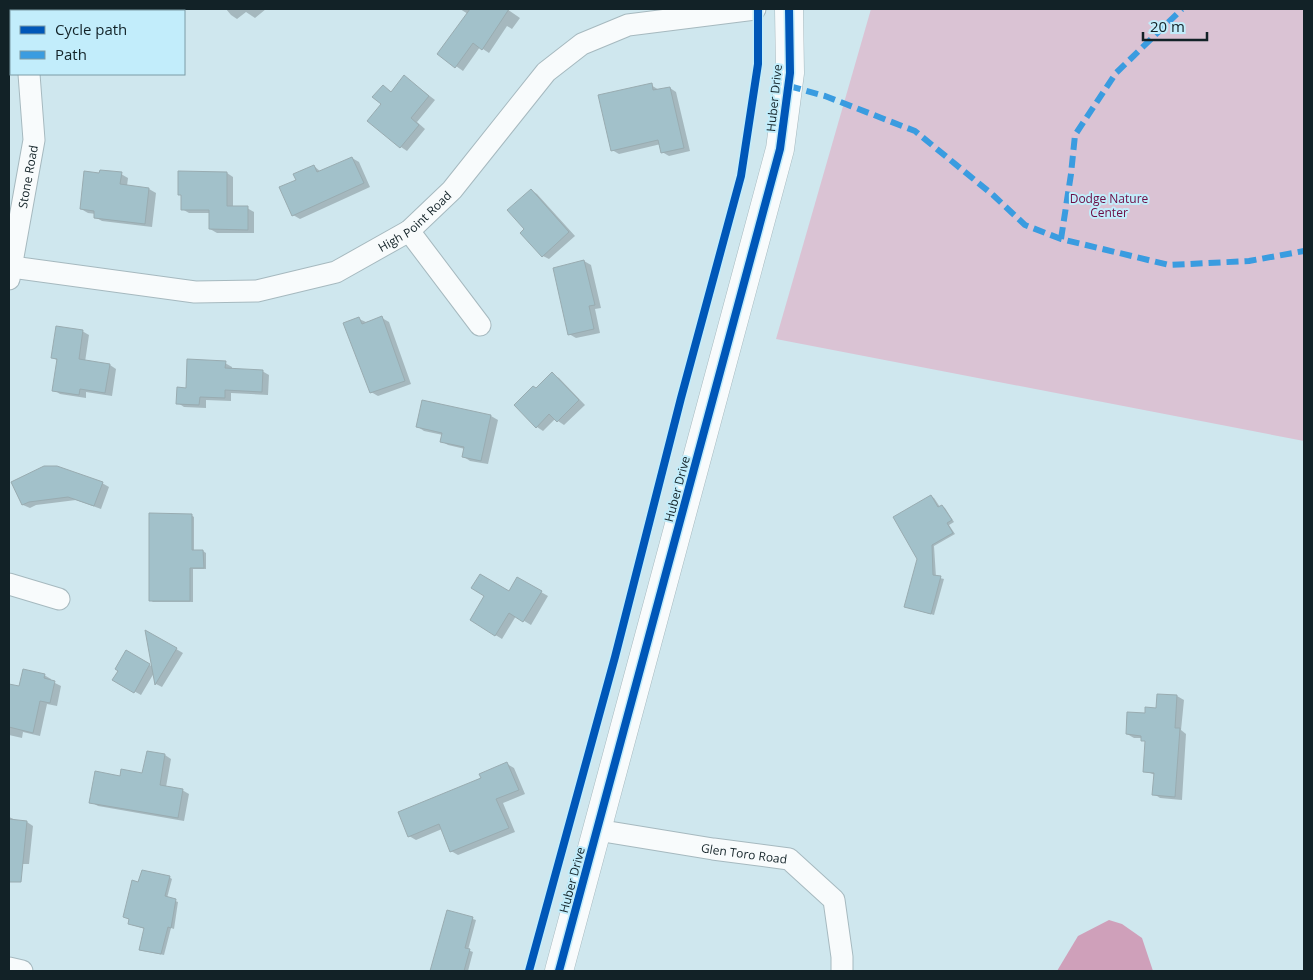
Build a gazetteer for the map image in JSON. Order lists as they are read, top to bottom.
{
  "streets": {
    "street": [
      "Huber Drive",
      "Stone Road",
      "High Point Road",
      "Glen Toro Road"
    ]
  },
  "crossings": [
    ["Huber Drive", "Glen Toro Road"],
    ["Stone Road", "High Point Road"]
  ],
  "parks": ["Dodge Nature Center"],
  "legend": ["Cycle path", "Path"],
  "scale_bar": "20 m"
}
